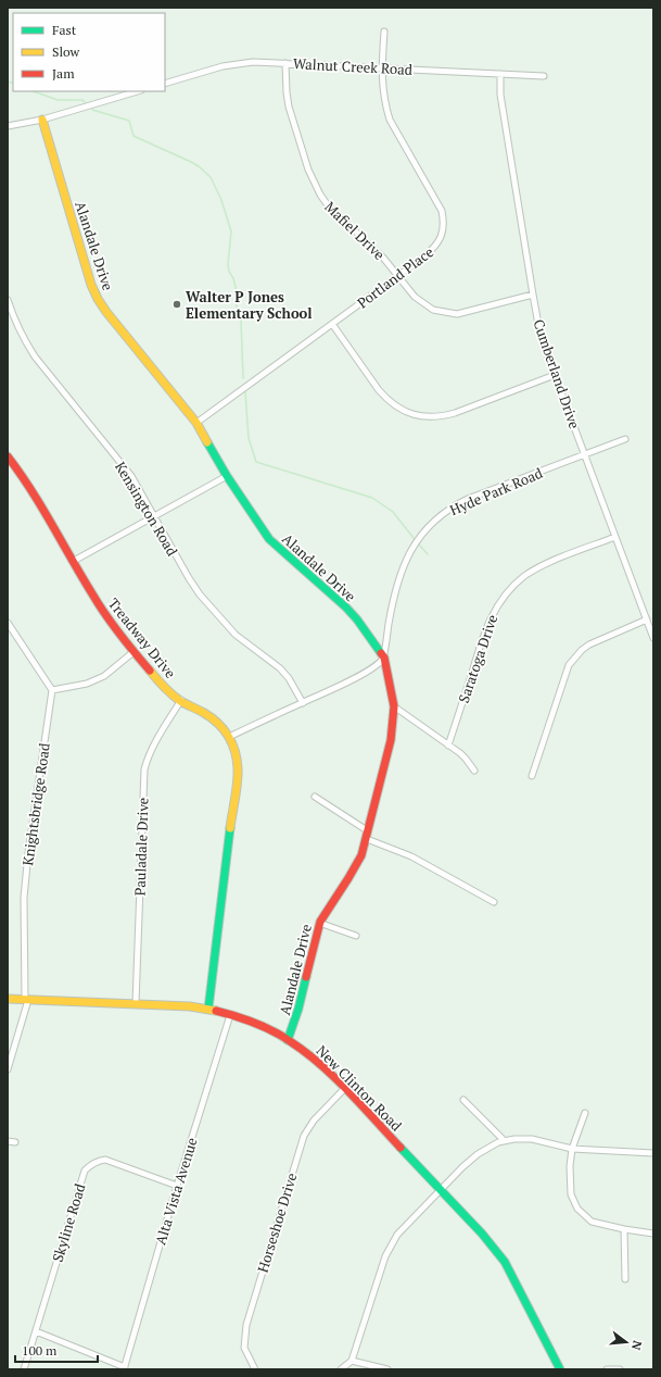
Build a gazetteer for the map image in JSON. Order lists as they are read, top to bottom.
{
  "streets": {
    "street": [
      "Walnut Creek Road",
      "Mafiel Drive",
      "Alandale Drive",
      "Portland Place",
      "Cumberland Drive",
      "Hyde Park Road",
      "Kensington Road",
      "Treadway Drive",
      "Saratoga Drive",
      "Knightsbridge Road",
      "Pauladale Drive",
      "New Clinton Road",
      "Alta Vista Avenue",
      "Skyline Road",
      "Horseshoe Drive"
    ]
  },
  "crossings": [
    ["Walnut Creek Road", "Mafiel Drive"],
    ["Walnut Creek Road", "Portland Place"],
    ["Walnut Creek Road", "Cumberland Drive"],
    ["Mafiel Drive", "Portland Place"],
    ["Mafiel Drive", "Cumberland Drive"],
    ["Alandale Drive", "Portland Place"],
    ["Alandale Drive", "Hyde Park Road"],
    ["Alandale Drive", "New Clinton Road"],
    ["Cumberland Drive", "Hyde Park Road"],
    ["Cumberland Drive", "Saratoga Drive"],
    ["Treadway Drive", "Pauladale Drive"],
    ["Treadway Drive", "New Clinton Road"],
    ["Knightsbridge Road", "New Clinton Road"],
    ["Pauladale Drive", "New Clinton Road"],
    ["New Clinton Road", "Alta Vista Avenue"],
    ["New Clinton Road", "Horseshoe Drive"],
    ["Alta Vista Avenue", "Skyline Road"]
  ],
  "places": ["Walter P Jones Elementary School"],
  "legend": ["Fast", "Slow", "Jam"],
  "scale_bar": "100 m",
  "north": "right"
}
